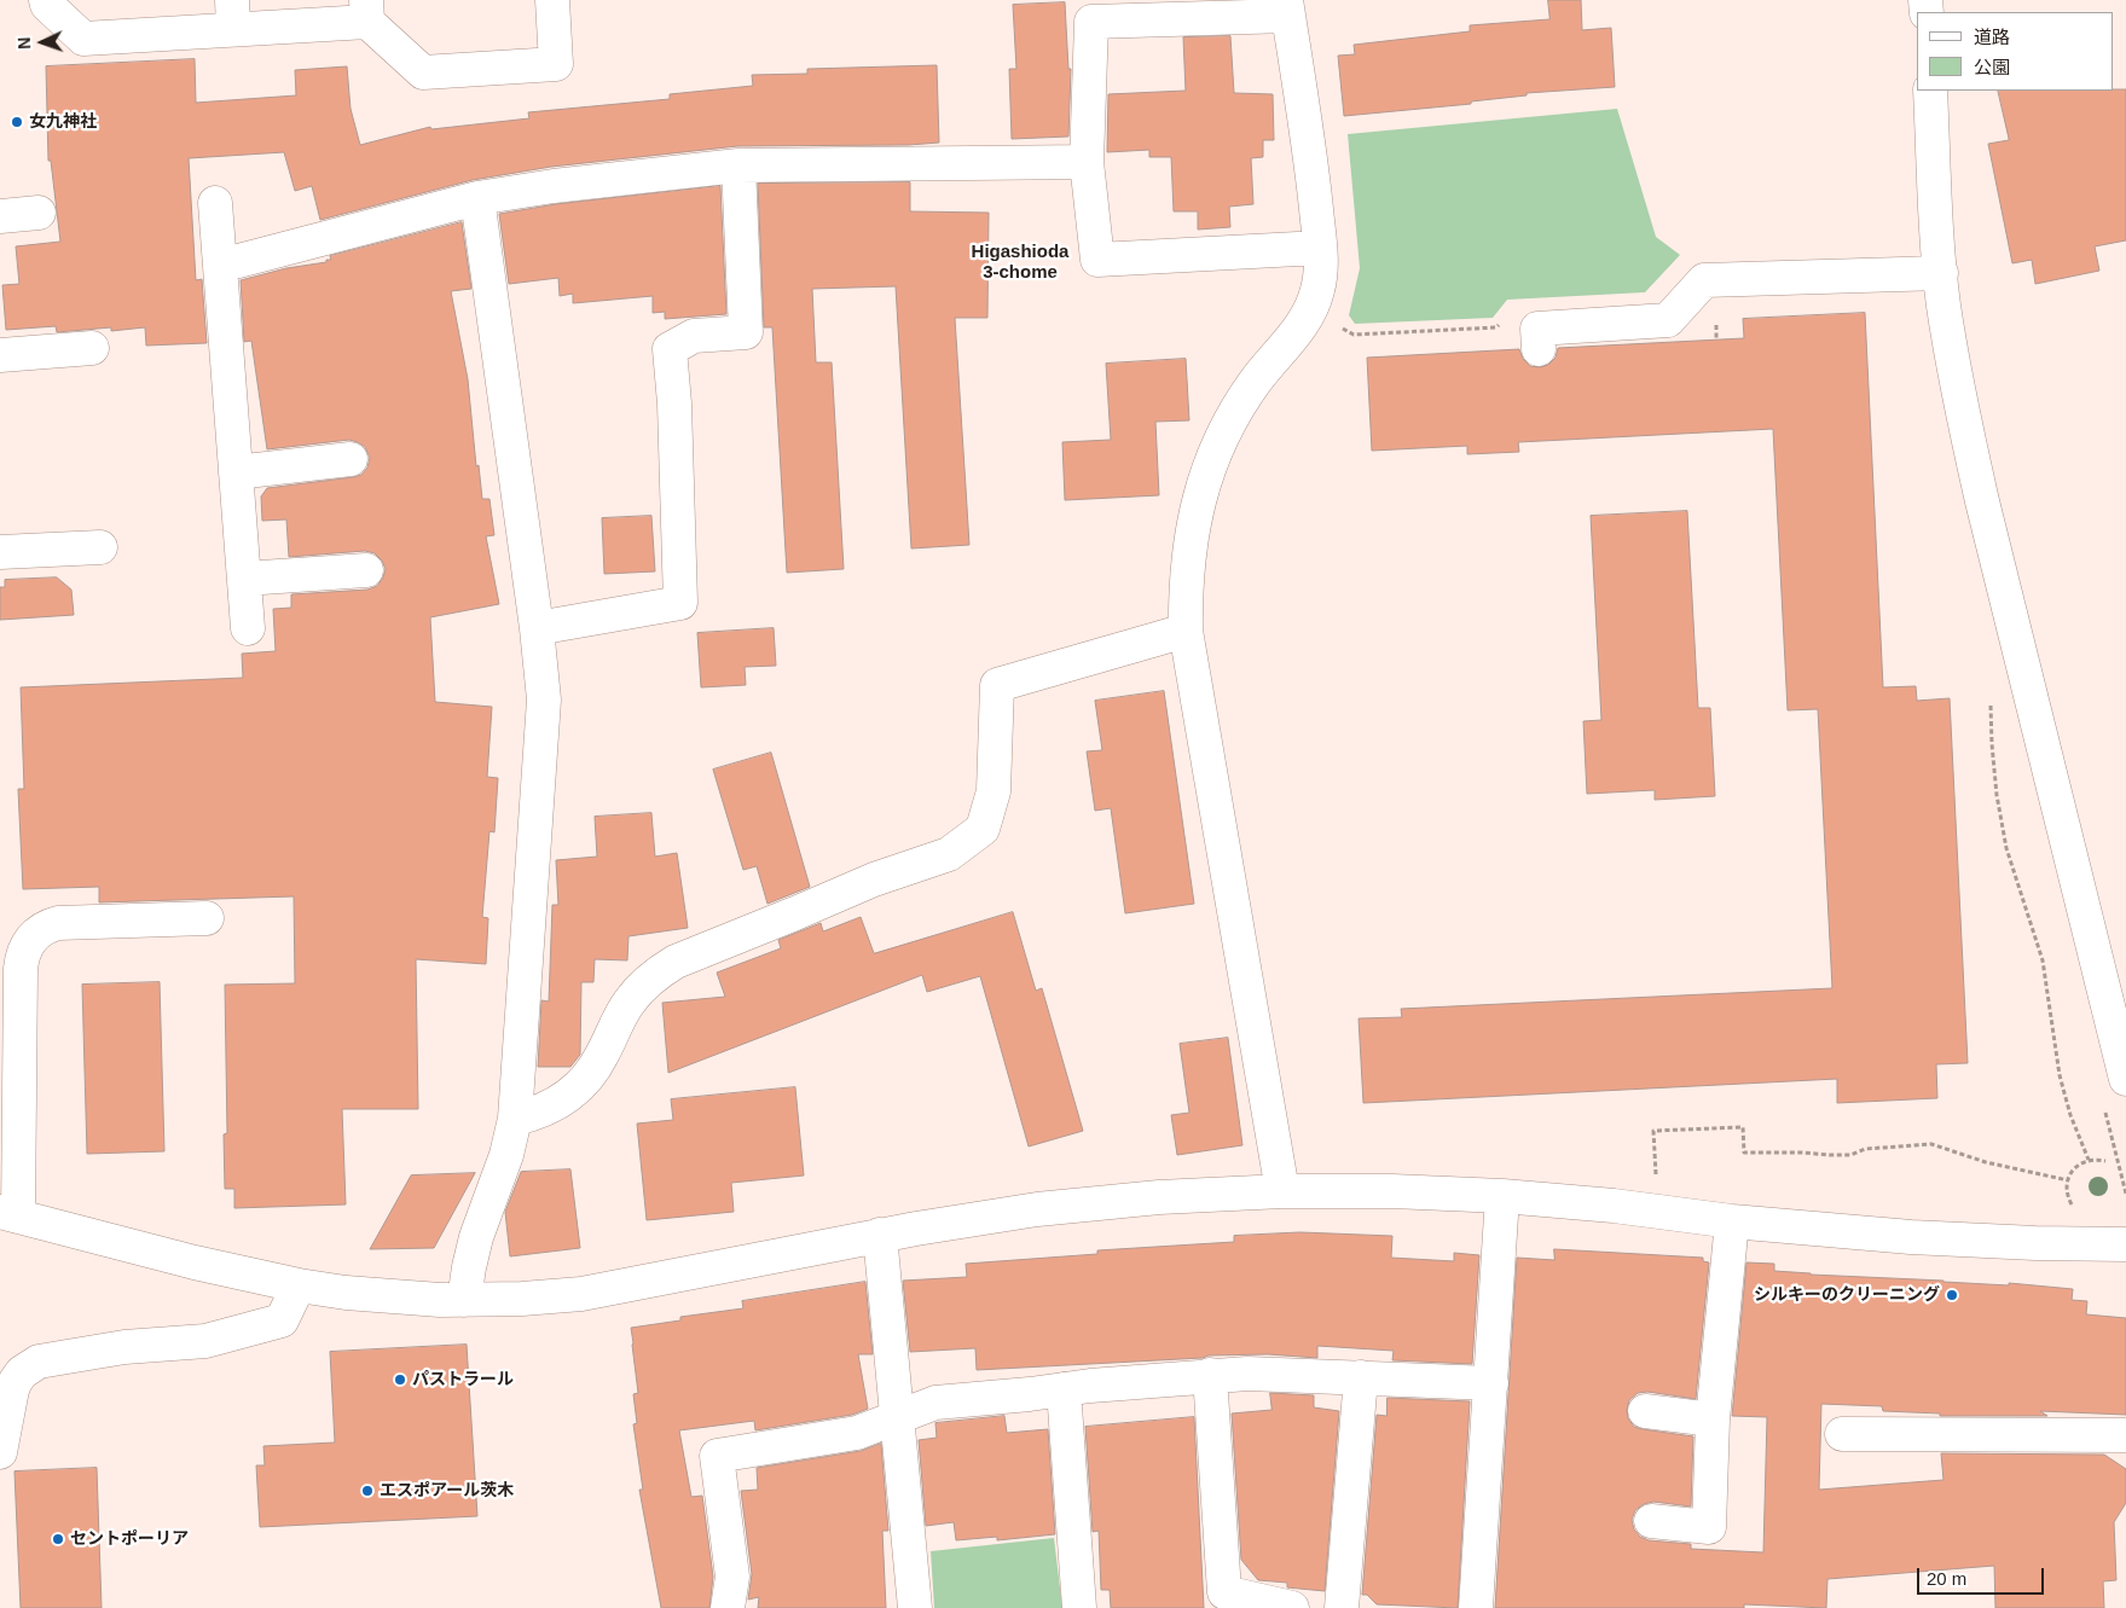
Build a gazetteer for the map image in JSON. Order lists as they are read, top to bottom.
{
  "districts": ["Higashioda 3-chome"],
  "places": [
    "女九神社",
    "シルキーのクリーニング",
    "パストラール",
    "エスポアール茨木",
    "セントポーリア"
  ],
  "legend": ["道路", "公園"],
  "scale_bar": "20 m",
  "north": "left"
}
